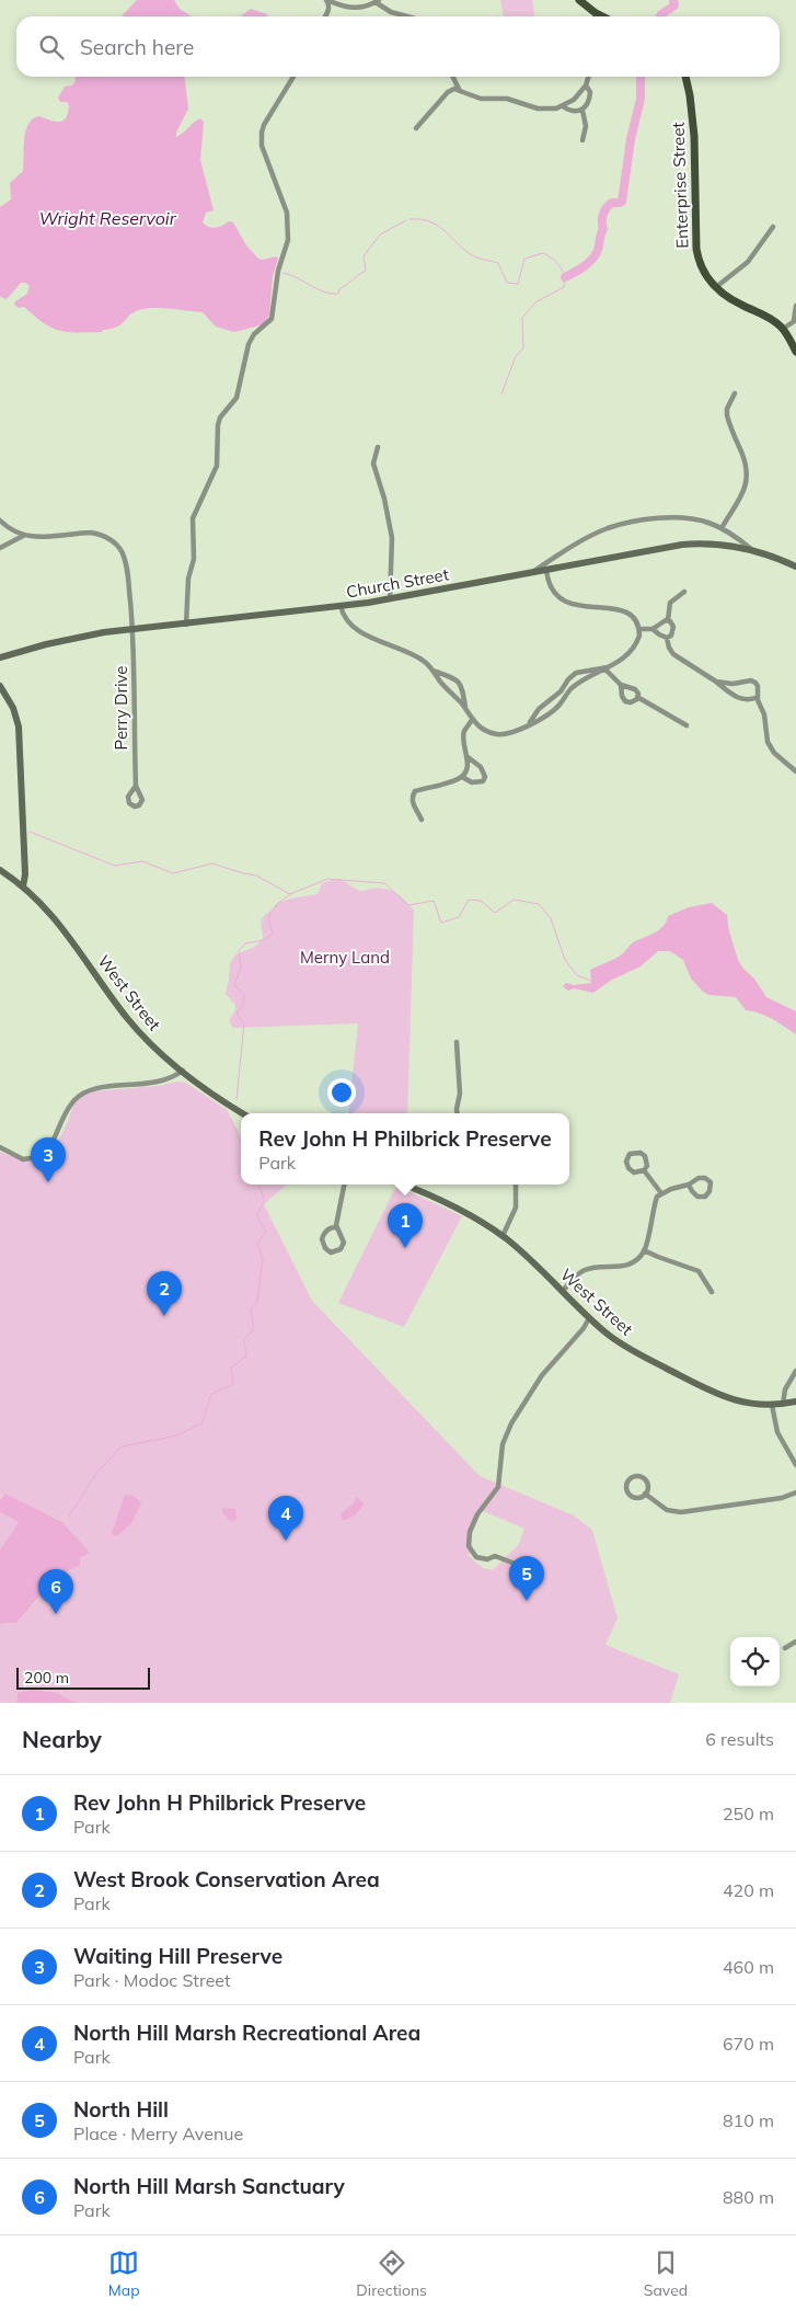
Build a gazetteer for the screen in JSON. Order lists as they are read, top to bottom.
{
  "streets": {
    "main road": ["Enterprise Street", "Church Street", "West Street"],
    "street": ["Perry Drive"]
  },
  "crossings": [
    ["Church Street", "Perry Drive"]
  ],
  "water": ["Wright Reservoir"],
  "parks": ["Merny Land"],
  "scale_bar": "200 m",
  "page": {
    "search": "Search here",
    "popup": ["Rev John H Philbrick Preserve", "Park"],
    "pins": [
      "3",
      "1",
      "2",
      "4",
      "5",
      "6"
    ],
    "scale": "200 m",
    "heading": ["Nearby", "6 results"],
    "list": [
      {
        "mark": "1",
        "name": "Rev John H Philbrick Preserve",
        "note": "Park",
        "value": "250 m"
      },
      {
        "mark": "2",
        "name": "West Brook Conservation Area",
        "note": "Park",
        "value": "420 m"
      },
      {
        "mark": "3",
        "name": "Waiting Hill Preserve",
        "note": "Park · Modoc Street",
        "value": "460 m"
      },
      {
        "mark": "4",
        "name": "North Hill Marsh Recreational Area",
        "note": "Park",
        "value": "670 m"
      },
      {
        "mark": "5",
        "name": "North Hill",
        "note": "Place · Merry Avenue",
        "value": "810 m"
      },
      {
        "mark": "6",
        "name": "North Hill Marsh Sanctuary",
        "note": "Park",
        "value": "880 m"
      }
    ],
    "nav": ["Map", "Directions", "Saved"]
  }
}
